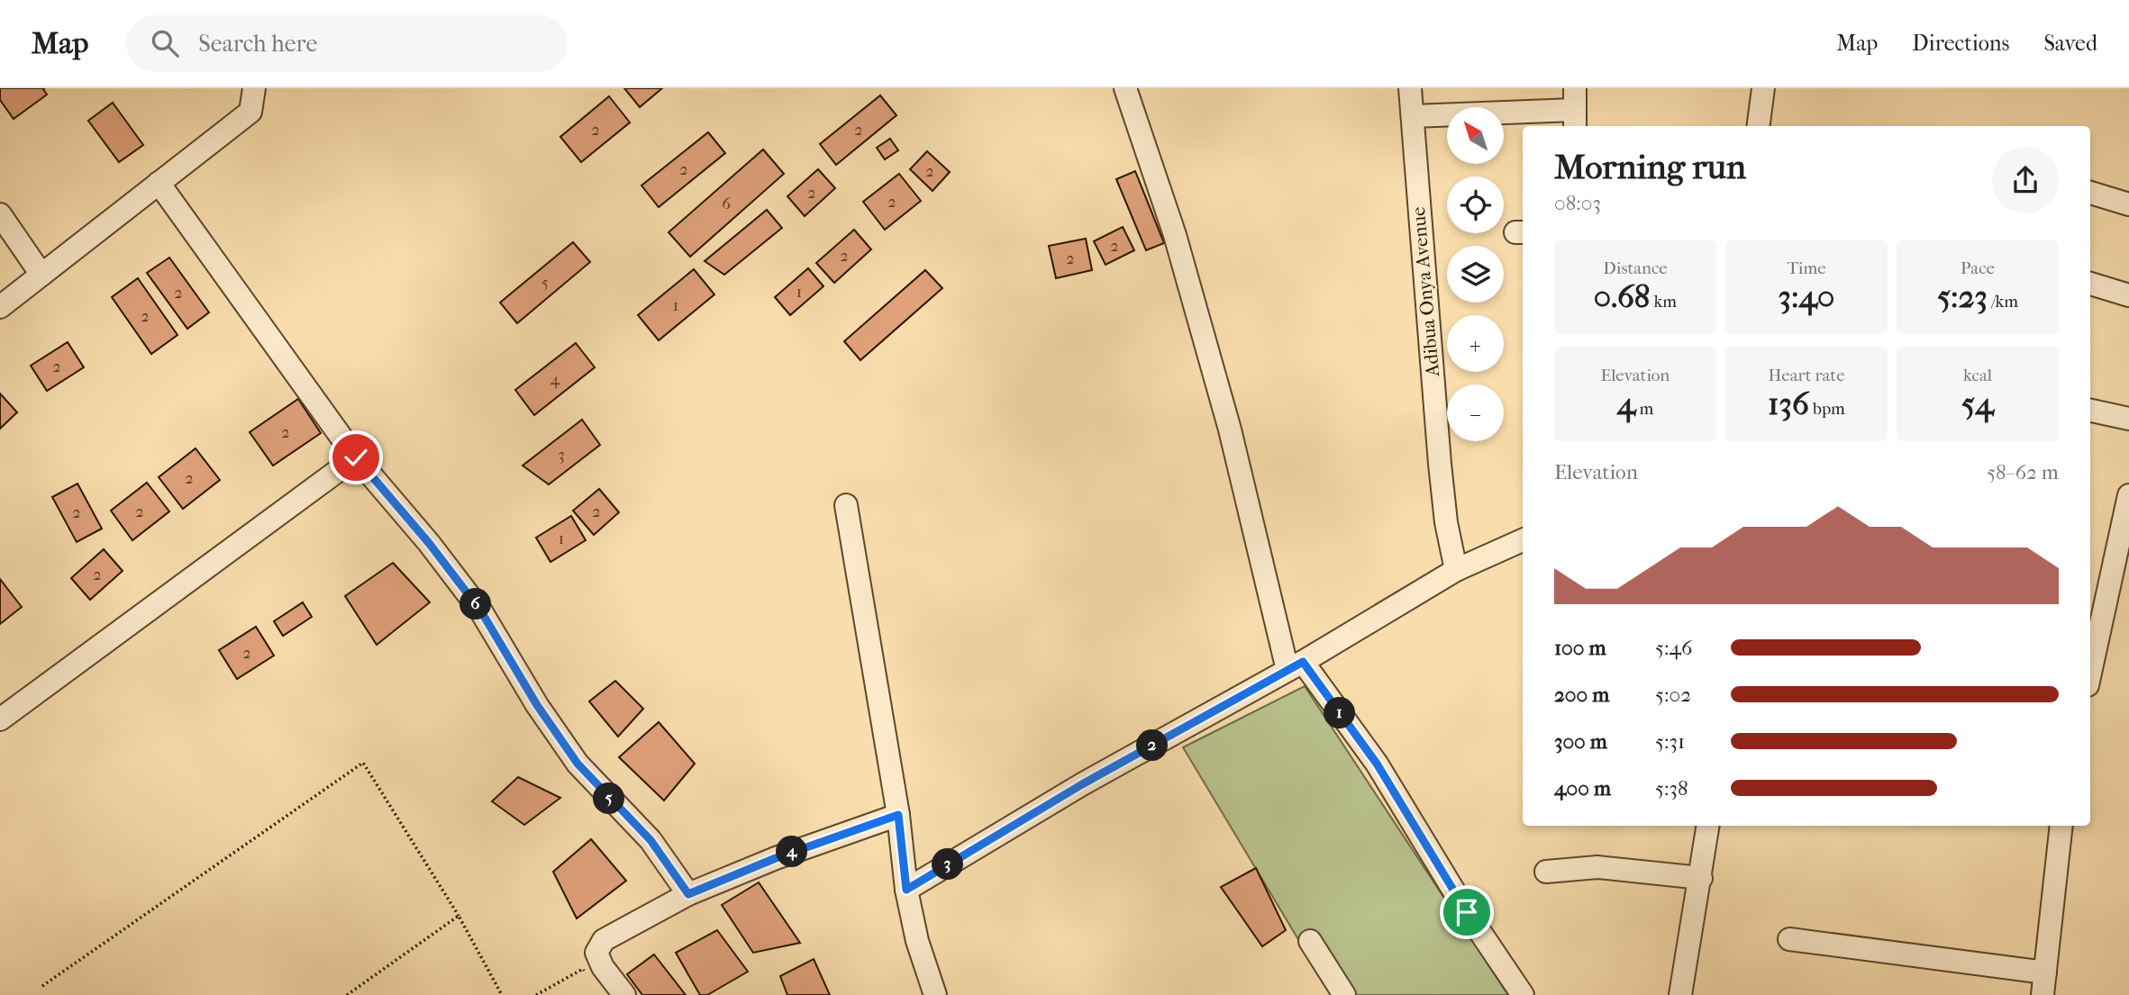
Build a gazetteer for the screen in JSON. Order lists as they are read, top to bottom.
{
  "streets": {
    "street": ["Adibua Onya Avenue"]
  },
  "house_numbers": [
    "2",
    "2",
    "2",
    "2",
    "2",
    "2",
    "6",
    "2",
    "2",
    "2",
    "5",
    "1",
    "2",
    "1",
    "2",
    "2",
    "4",
    "2",
    "3",
    "2",
    "2",
    "2",
    "2",
    "1",
    "2",
    "2"
  ],
  "north": "top left",
  "page": {
    "header": "Map",
    "search": "Search here",
    "nav": ["Map", "Directions", "Saved"],
    "map_buttons": ["+", "−"],
    "heading": ["Morning run", "08:03"],
    "stats": [
      ["Distance", "0.68 km"],
      ["Time", "3:40"],
      ["Pace", "5:23 /km"],
      ["Elevation", "4 m"],
      ["Heart rate", "136 bpm"],
      ["kcal", "54"]
    ],
    "chart": ["Elevation", "58–62 m"],
    "pins": [
      "6",
      "1",
      "2",
      "5",
      "4",
      "3"
    ],
    "list": [
      {
        "name": "100 m",
        "note": "5:46"
      },
      {
        "name": "200 m",
        "note": "5:02"
      },
      {
        "name": "300 m",
        "note": "5:31"
      },
      {
        "name": "400 m",
        "note": "5:38"
      }
    ]
  }
}
